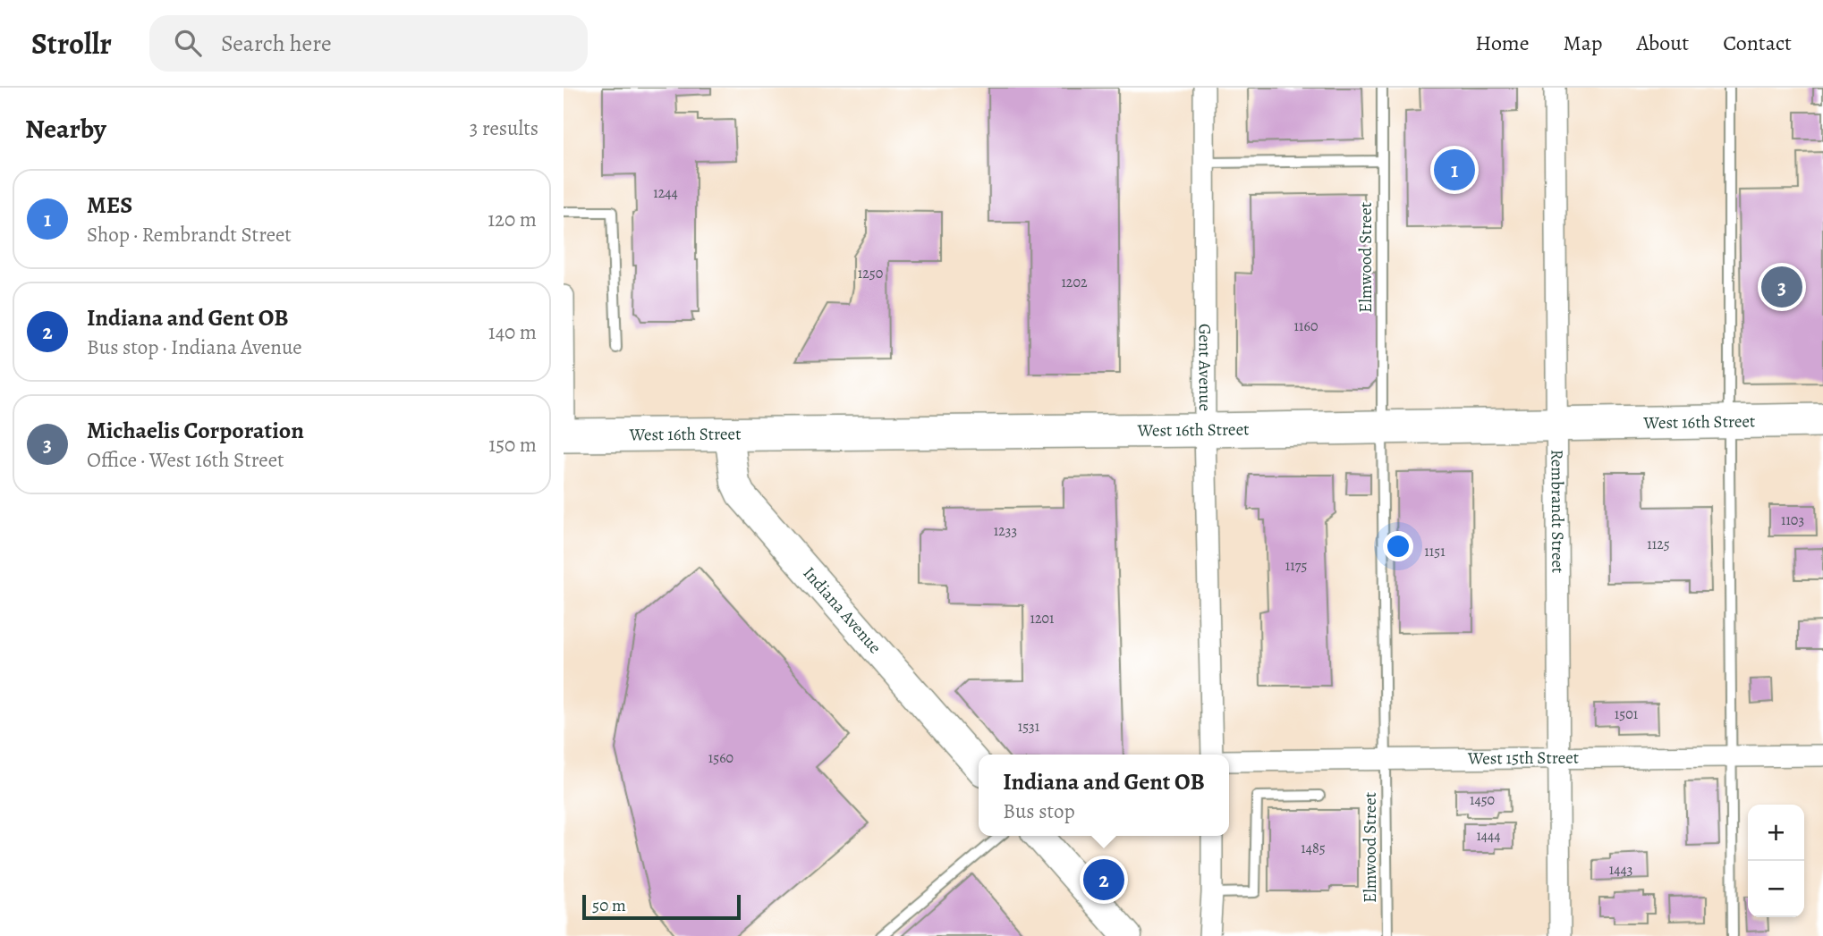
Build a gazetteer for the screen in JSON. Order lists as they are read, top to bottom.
{
  "streets": {
    "main road": ["West 16th Street", "Indiana Avenue"],
    "street": ["Gent Avenue", "Rembrandt Street", "West 15th Street"],
    "lane": ["Elmwood Street"]
  },
  "crossings": [
    ["Elmwood Street", "West 16th Street"],
    ["Elmwood Street", "West 15th Street"],
    ["Gent Avenue", "West 16th Street"],
    ["West 16th Street", "Rembrandt Street"],
    ["West 16th Street", "Indiana Avenue"],
    ["Rembrandt Street", "West 15th Street"]
  ],
  "house_numbers": [
    "1244",
    "1250",
    "1202",
    "1160",
    "1103",
    "1233",
    "1125",
    "1151",
    "1175",
    "1201",
    "1501",
    "1531",
    "1560",
    "1450",
    "1444",
    "1485",
    "1443"
  ],
  "scale_bar": "50 m",
  "page": {
    "header": "Strollr",
    "search": "Search here",
    "nav": [
      "Home",
      "Map",
      "About",
      "Contact"
    ],
    "heading": ["Nearby", "3 results"],
    "pins": ["1", "3", "2"],
    "list": [
      {
        "mark": "1",
        "name": "MES",
        "note": "Shop · Rembrandt Street",
        "value": "120 m"
      },
      {
        "mark": "2",
        "name": "Indiana and Gent OB",
        "note": "Bus stop · Indiana Avenue",
        "value": "140 m"
      },
      {
        "mark": "3",
        "name": "Michaelis Corporation",
        "note": "Office · West 16th Street",
        "value": "150 m"
      }
    ],
    "popup": ["Indiana and Gent OB", "Bus stop"],
    "map_buttons": ["+", "−"],
    "scale": "50 m"
  }
}
